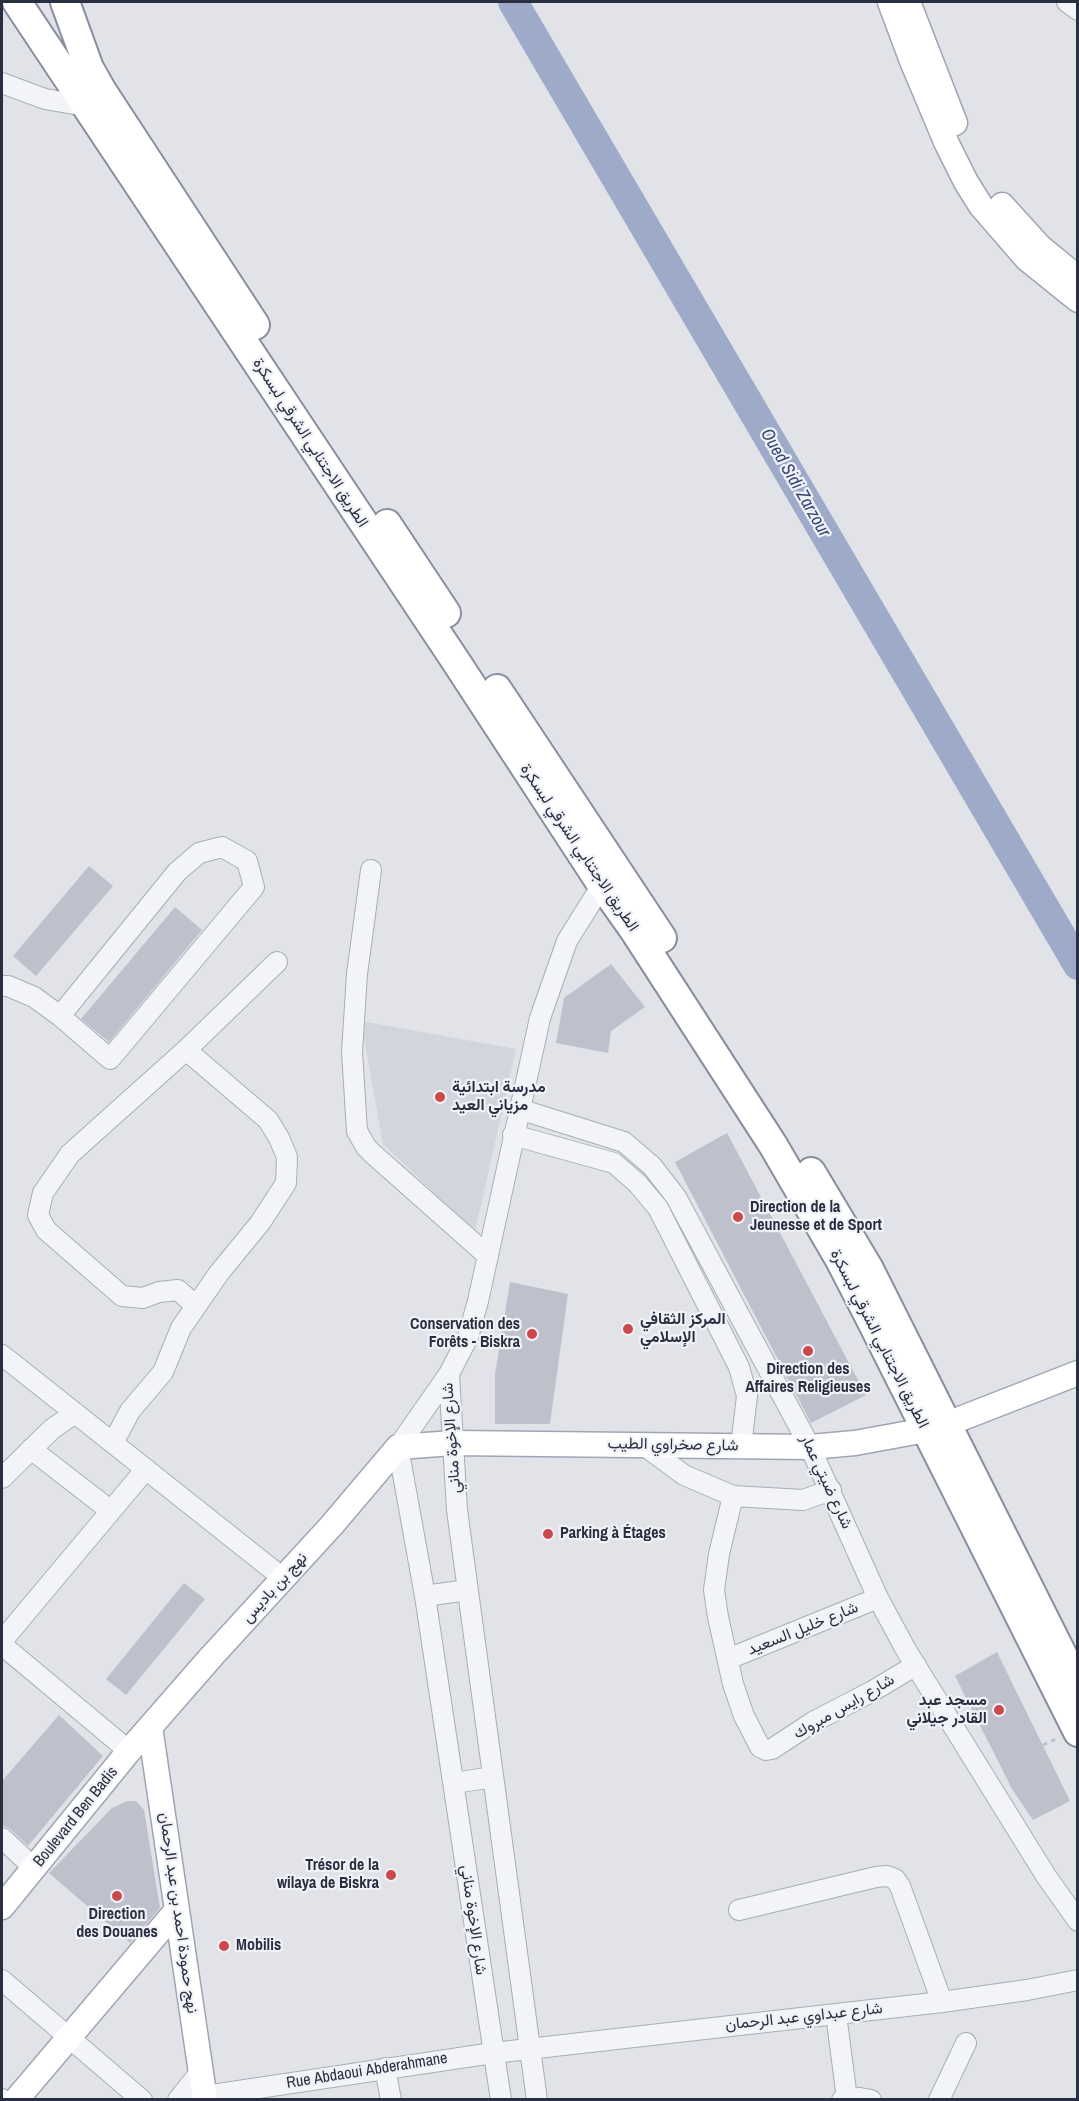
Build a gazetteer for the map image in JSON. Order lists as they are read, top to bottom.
{
  "streets": {
    "highway": ["الطريق الاجتنابي الشرقي لبسكرة"],
    "main road": [
      "شارع صخراوي الطيب",
      "نهج بن باديس",
      "Boulevard Ben Badis",
      "نهج حمودة احمد بن عبد الرحمان"
    ],
    "street": [
      "شارع الإخوة مناني",
      "شارع ضيتي عمار",
      "شارع خليل السعيد",
      "شارع رايس مبروك",
      "شارع عبداوي عبد الرحمان",
      "Rue Abdaoui Abderahmane"
    ]
  },
  "crossings": [
    ["الطريق الاجتنابي الشرقي لبسكرة", "شارع صخراوي الطيب"],
    ["شارع الإخوة مناني", "شارع صخراوي الطيب"],
    ["شارع الإخوة مناني", "نهج بن باديس"],
    ["شارع الإخوة مناني", "شارع عبداوي عبد الرحمان"],
    ["شارع الإخوة مناني", "Rue Abdaoui Abderahmane"],
    ["شارع صخراوي الطيب", "شارع ضيتي عمار"],
    ["شارع صخراوي الطيب", "نهج بن باديس"],
    ["شارع ضيتي عمار", "شارع خليل السعيد"],
    ["شارع ضيتي عمار", "شارع رايس مبروك"],
    ["نهج بن باديس", "Boulevard Ben Badis"],
    ["نهج بن باديس", "نهج حمودة احمد بن عبد الرحمان"],
    ["شارع خليل السعيد", "شارع رايس مبروك"],
    ["Boulevard Ben Badis", "نهج حمودة احمد بن عبد الرحمان"],
    ["نهج حمودة احمد بن عبد الرحمان", "Rue Abdaoui Abderahmane"],
    ["شارع عبداوي عبد الرحمان", "Rue Abdaoui Abderahmane"]
  ],
  "water": ["Oued Sidi Zarzour"],
  "places": [
    "مدرسة ابتدائية مزياني العيد",
    "Direction de la Jeunesse et de Sport",
    "المركز الثقافي الإسلامي",
    "Conservation des Forêts - Biskra",
    "Direction des Affaires Religieuses",
    "Parking à Étages",
    "مسجد عبد القادر جيلاني",
    "Trésor de la wilaya de Biskra",
    "Direction des Douanes",
    "Mobilis"
  ]
}
